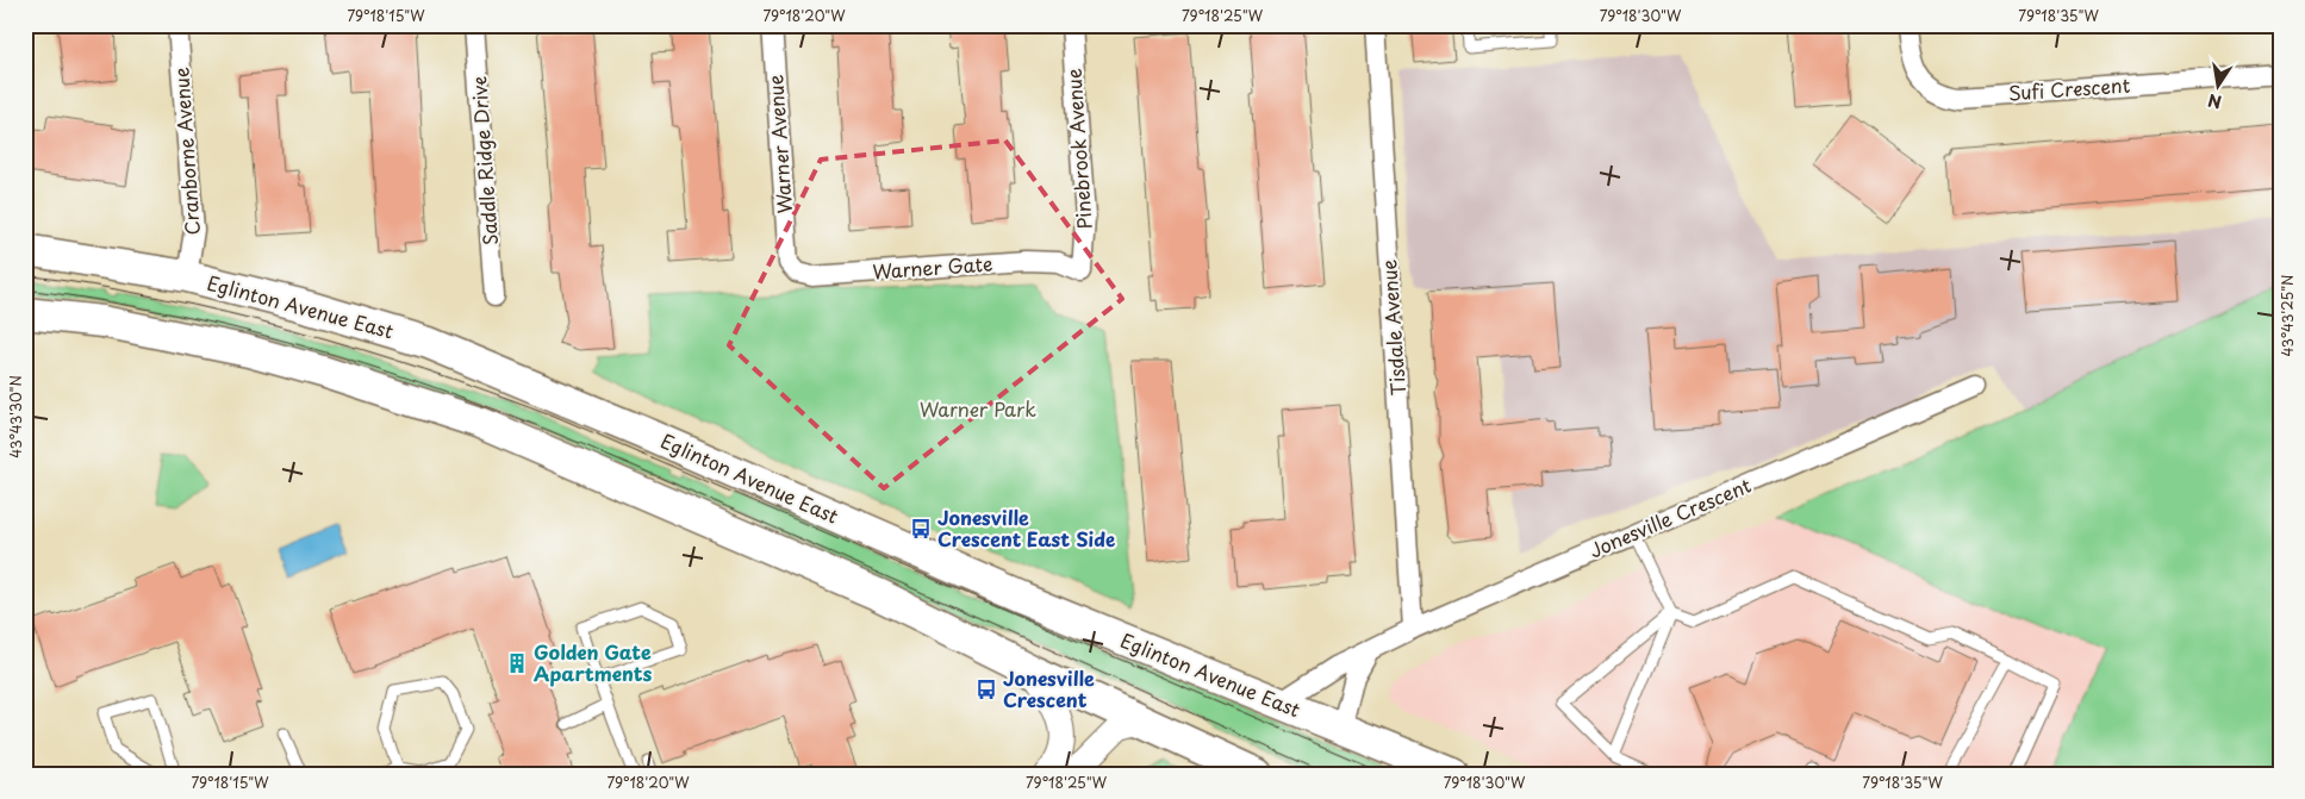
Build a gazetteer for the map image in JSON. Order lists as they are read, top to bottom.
{
  "streets": {
    "main road": ["Eglinton Avenue East"],
    "street": [
      "Sufi Crescent",
      "Warner Avenue",
      "Pinebrook Avenue",
      "Cranborne Avenue",
      "Saddle Ridge Drive",
      "Warner Gate",
      "Tisdale Avenue",
      "Jonesville Crescent"
    ]
  },
  "crossings": [
    ["Warner Avenue", "Warner Gate"],
    ["Pinebrook Avenue", "Warner Gate"],
    ["Cranborne Avenue", "Eglinton Avenue East"],
    ["Eglinton Avenue East", "Jonesville Crescent"],
    ["Tisdale Avenue", "Jonesville Crescent"]
  ],
  "parks": ["Warner Park"],
  "places": {
    "bus stop": ["Jonesville Crescent East Side", "Jonesville Crescent"],
    "building": ["Golden Gate Apartments"]
  },
  "north": "bottom",
  "coordinates": [
    "79°18'15\"W",
    "79°18'20\"W",
    "79°18'25\"W",
    "79°18'30\"W",
    "79°18'35\"W",
    "43°43'25\"N",
    "43°43'30\"N"
  ]
}
